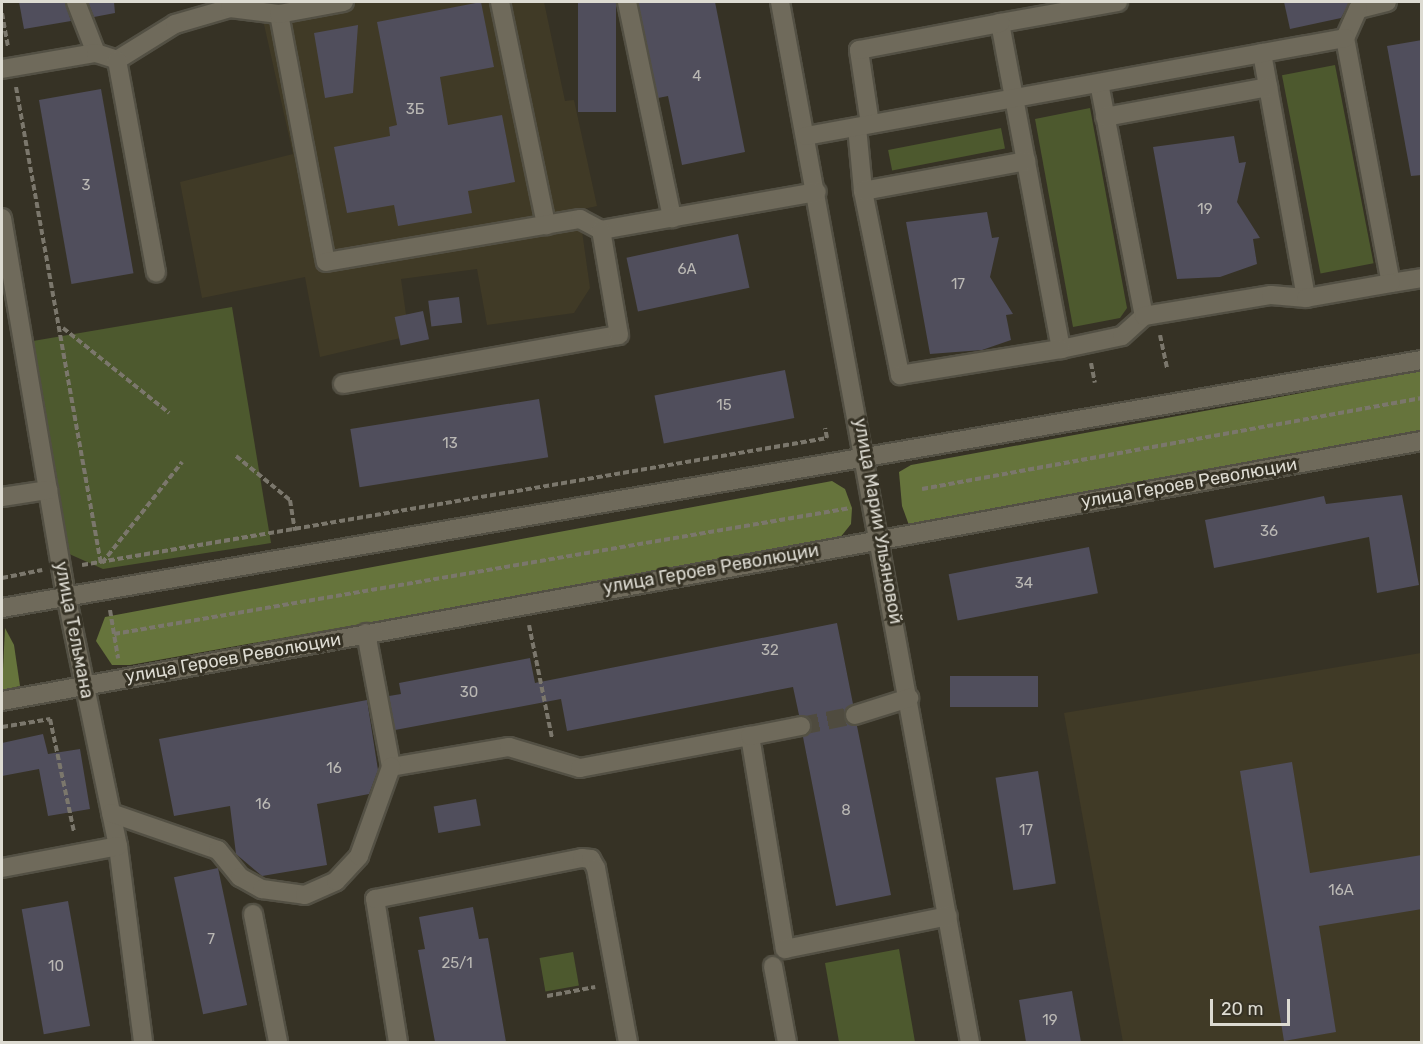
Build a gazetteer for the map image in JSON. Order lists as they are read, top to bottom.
{
  "streets": {
    "street": ["улица Героев Революции", "улица Марии Ульяновой", "улица Тельмана"]
  },
  "crossings": [
    ["улица Героев Революции", "улица Марии Ульяновой"],
    ["улица Героев Революции", "улица Тельмана"]
  ],
  "house_numbers": [
    "4",
    "3Б",
    "3",
    "19",
    "6А",
    "17",
    "15",
    "13",
    "36",
    "34",
    "32",
    "30",
    "16",
    "16",
    "8",
    "17",
    "16А",
    "7",
    "25/1",
    "10",
    "19"
  ],
  "scale_bar": "20 m"
}
